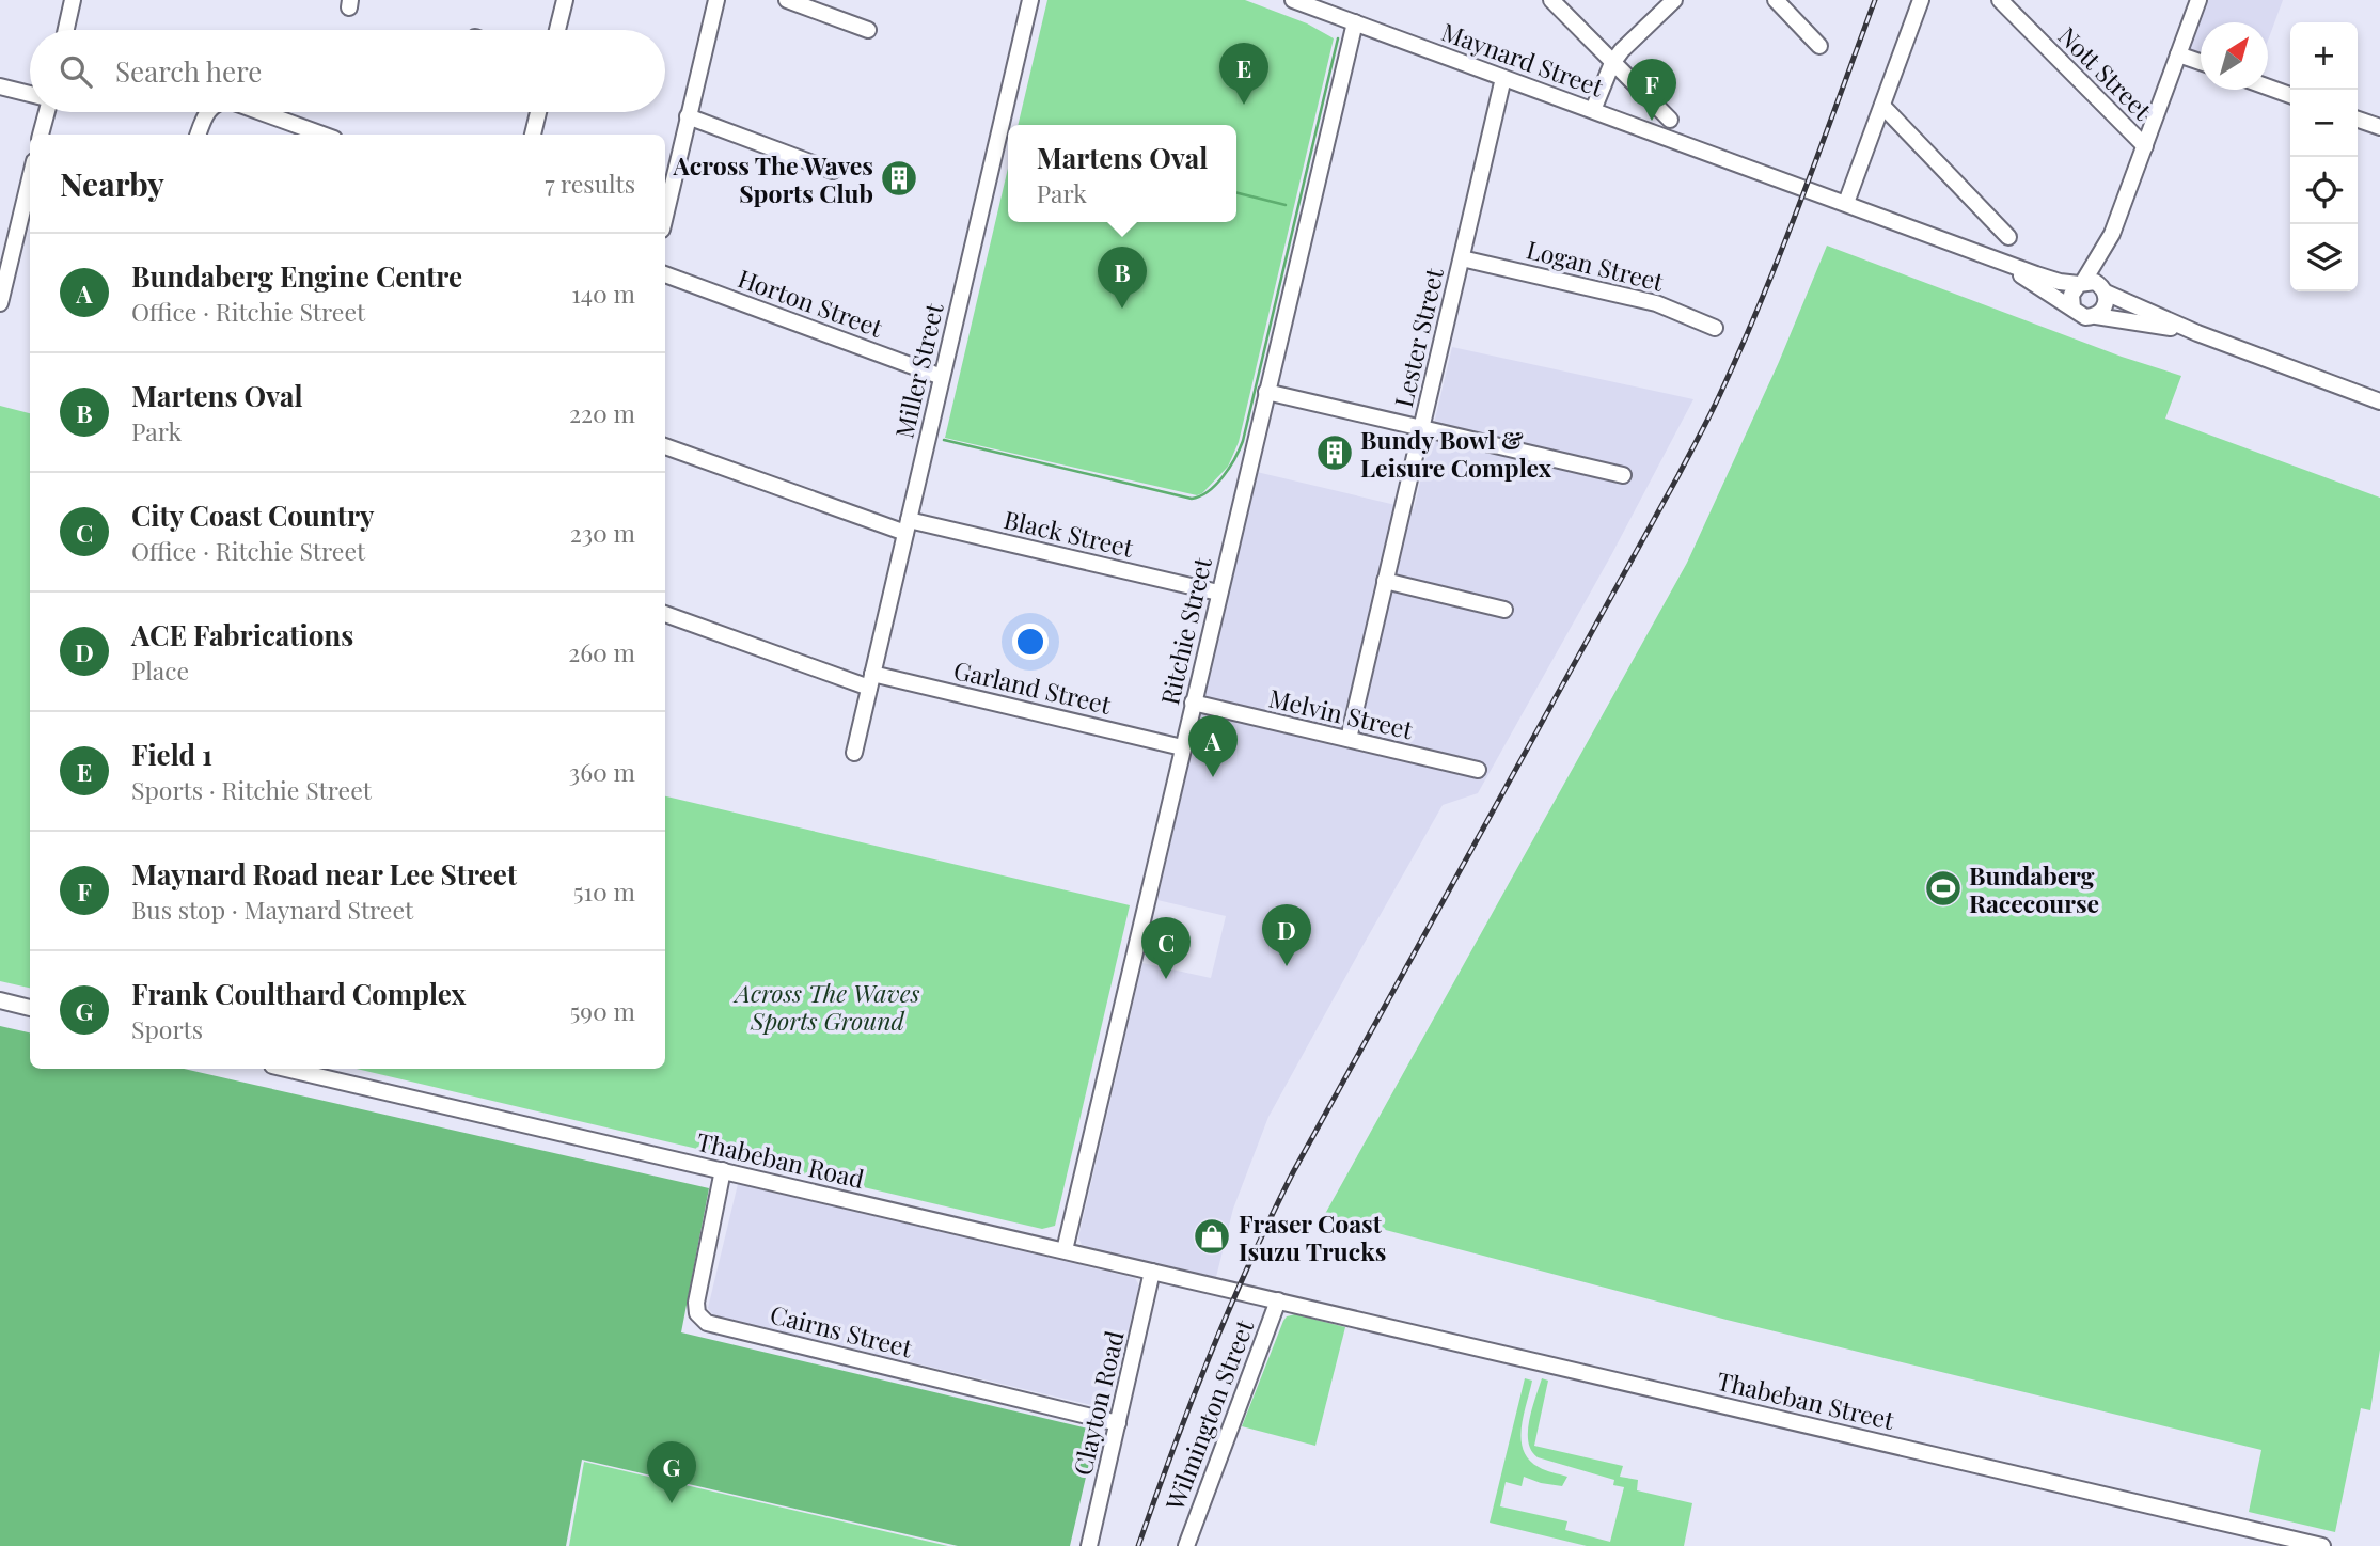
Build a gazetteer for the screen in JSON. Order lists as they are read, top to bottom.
{
  "streets": {
    "street": [
      "Maynard Street",
      "Nott Street",
      "Logan Street",
      "Horton Street",
      "Lester Street",
      "Miller Street",
      "Black Street",
      "Ritchie Street",
      "Garland Street",
      "Melvin Street",
      "Thabeban Road",
      "Cairns Street",
      "Thabeban Street",
      "Clayton Road",
      "Wilmington Street"
    ]
  },
  "crossings": [
    ["Maynard Street", "Lester Street"],
    ["Maynard Street", "Ritchie Street"],
    ["Logan Street", "Lester Street"],
    ["Horton Street", "Miller Street"],
    ["Lester Street", "Melvin Street"],
    ["Miller Street", "Black Street"],
    ["Miller Street", "Garland Street"],
    ["Black Street", "Ritchie Street"],
    ["Ritchie Street", "Garland Street"],
    ["Ritchie Street", "Melvin Street"],
    ["Ritchie Street", "Thabeban Road"],
    ["Thabeban Road", "Cairns Street"],
    ["Thabeban Road", "Thabeban Street"],
    ["Thabeban Road", "Clayton Road"],
    ["Thabeban Road", "Wilmington Street"],
    ["Cairns Street", "Clayton Road"],
    ["Thabeban Street", "Wilmington Street"]
  ],
  "parks": ["Across The Waves Sports Ground"],
  "places": {
    "building": ["Across The Waves Sports Club", "Bundy Bowl & Leisure Complex"],
    "sports": ["Bundaberg Racecourse"],
    "shop": ["Fraser Coast Isuzu Trucks"]
  },
  "north": "top right",
  "page": {
    "map_buttons": ["+", "−"],
    "search": "Search here",
    "pins": [
      "E",
      "F",
      "B",
      "A",
      "D",
      "C",
      "G"
    ],
    "popup": ["Martens Oval", "Park"],
    "heading": ["Nearby", "7 results"],
    "list": [
      {
        "mark": "A",
        "name": "Bundaberg Engine Centre",
        "note": "Office · Ritchie Street",
        "value": "140 m"
      },
      {
        "mark": "B",
        "name": "Martens Oval",
        "note": "Park",
        "value": "220 m"
      },
      {
        "mark": "C",
        "name": "City Coast Country",
        "note": "Office · Ritchie Street",
        "value": "230 m"
      },
      {
        "mark": "D",
        "name": "ACE Fabrications",
        "note": "Place",
        "value": "260 m"
      },
      {
        "mark": "E",
        "name": "Field 1",
        "note": "Sports · Ritchie Street",
        "value": "360 m"
      },
      {
        "mark": "F",
        "name": "Maynard Road near Lee Street",
        "note": "Bus stop · Maynard Street",
        "value": "510 m"
      },
      {
        "mark": "G",
        "name": "Frank Coulthard Complex",
        "note": "Sports",
        "value": "590 m"
      }
    ]
  }
}
